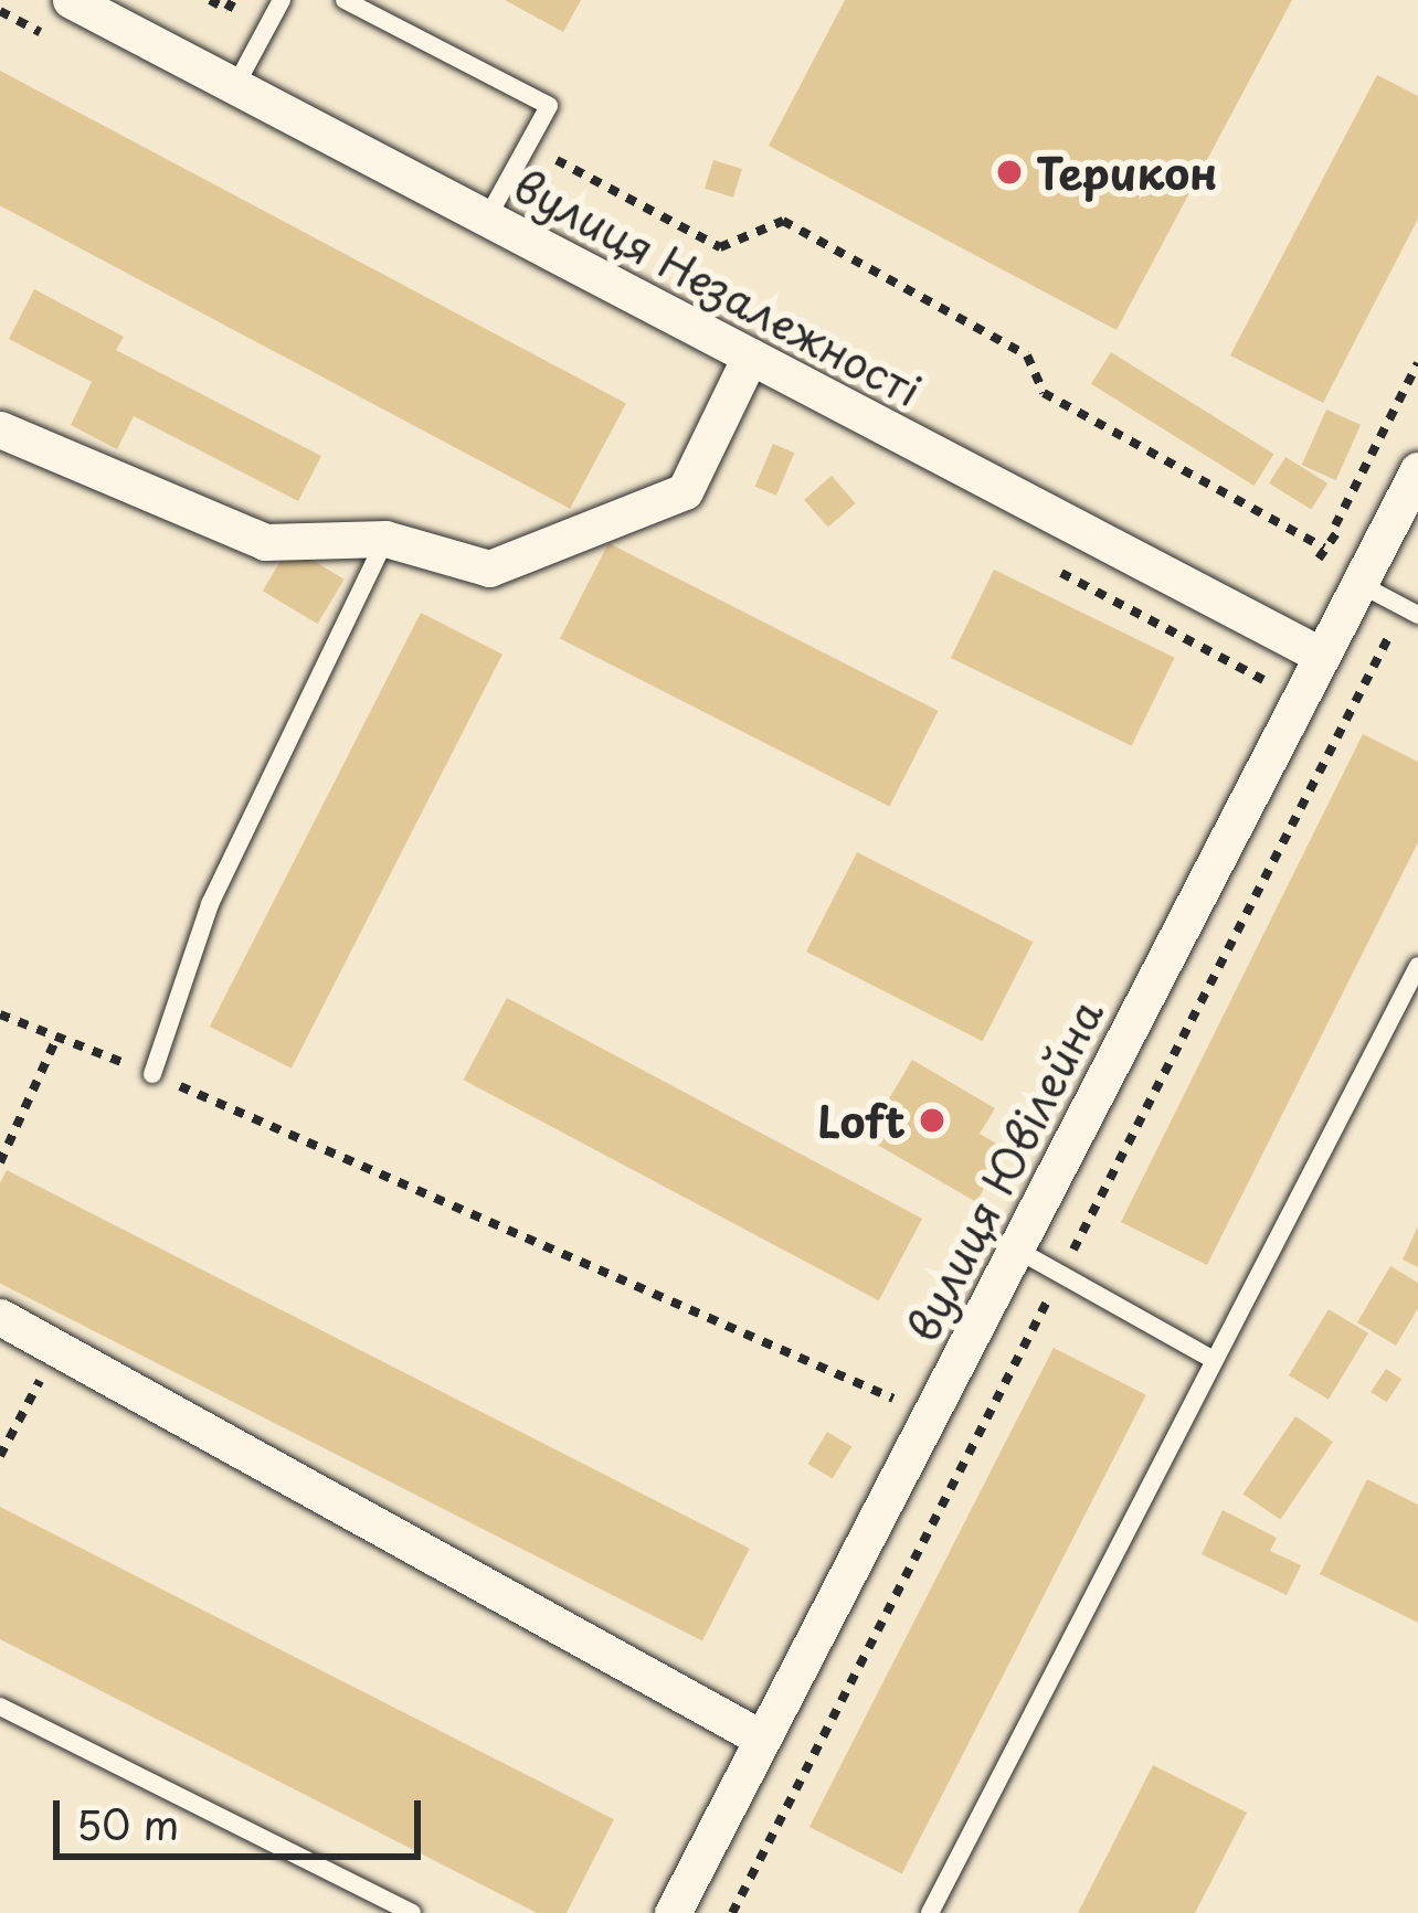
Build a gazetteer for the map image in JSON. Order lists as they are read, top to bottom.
{
  "streets": {
    "street": ["вулиця Незалежності", "вулиця Ювілейна"]
  },
  "crossings": [
    ["вулиця Незалежності", "вулиця Ювілейна"]
  ],
  "places": ["Терикон", "Loft"],
  "scale_bar": "50 m"
}
